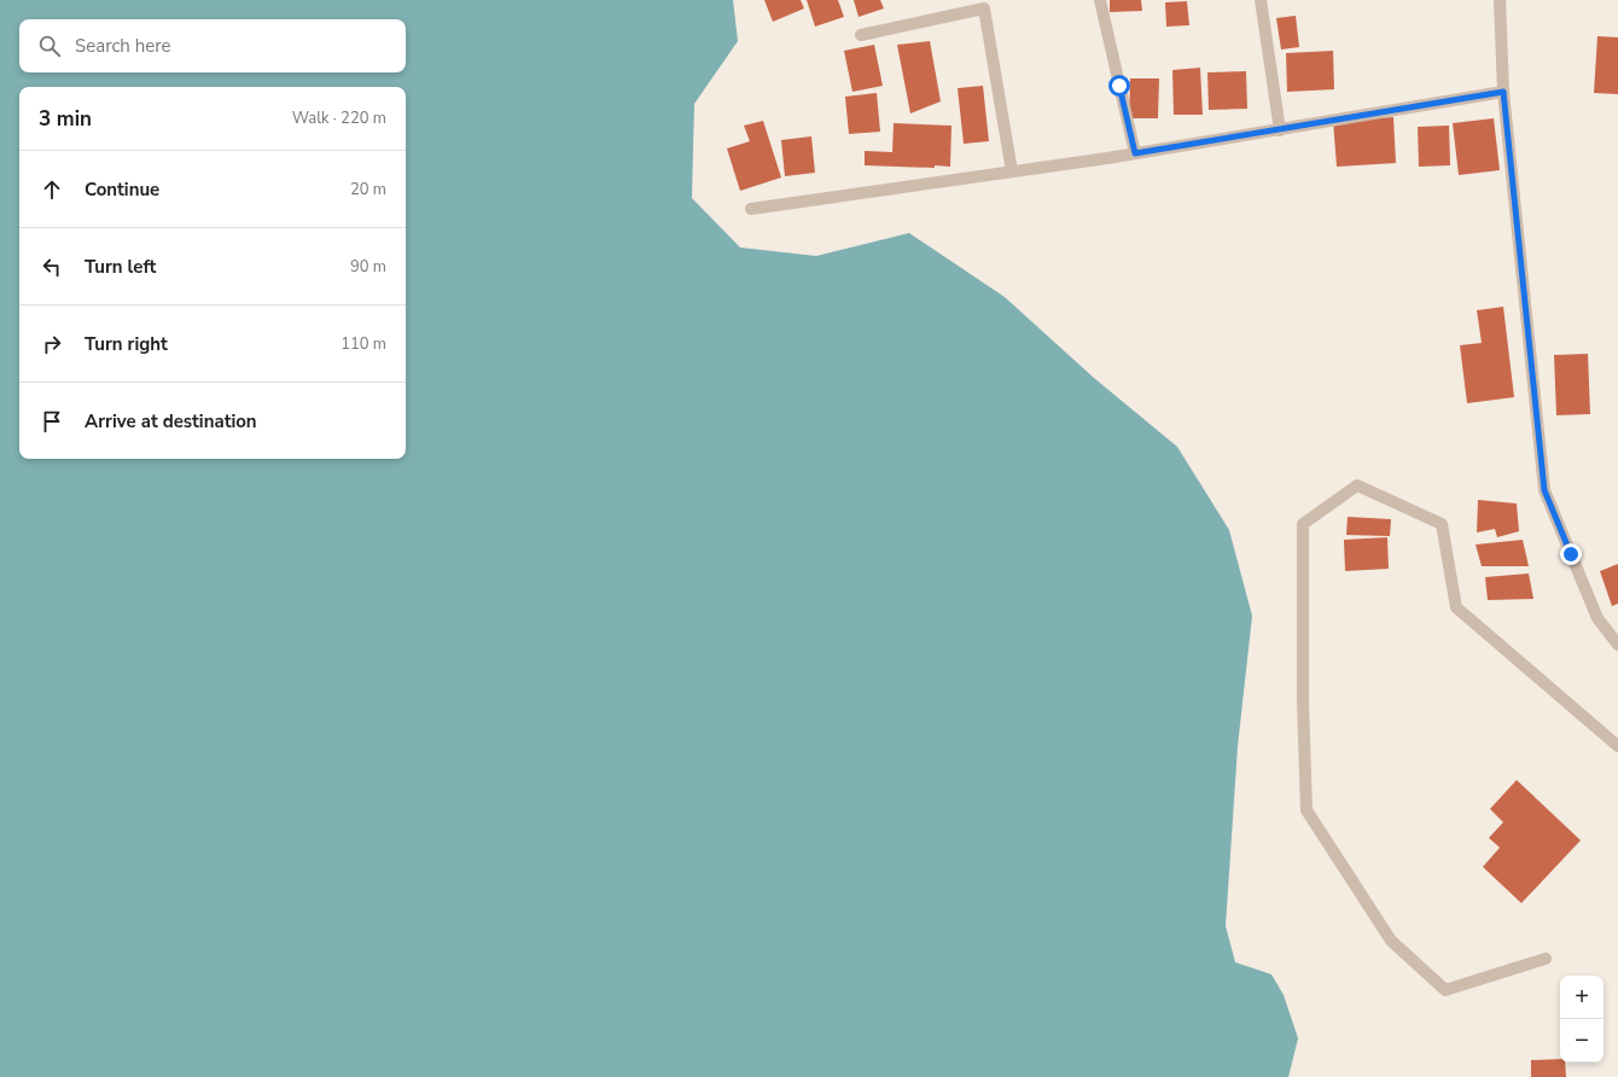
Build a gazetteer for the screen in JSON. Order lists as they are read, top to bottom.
{
  "page": {
    "search": "Search here",
    "heading": ["3 min", "Walk · 220 m"],
    "list": [
      ["Continue", "20 m"],
      ["Turn left", "90 m"],
      ["Turn right", "110 m"],
      "Arrive at destination"
    ],
    "map_buttons": ["+", "−"]
  }
}
